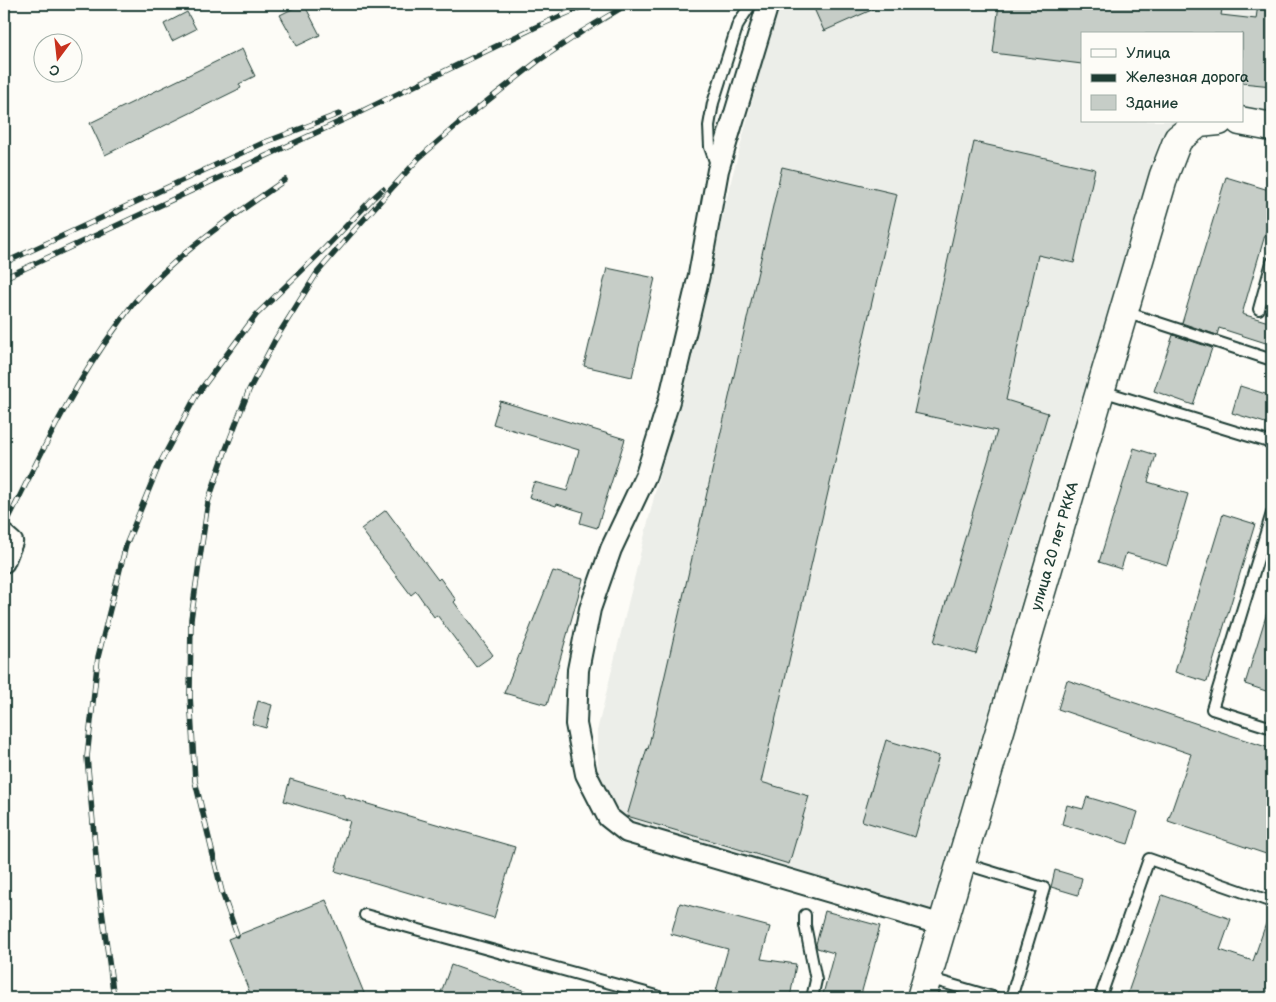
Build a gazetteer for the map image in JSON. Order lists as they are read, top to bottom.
{
  "streets": {
    "main road": ["улица 20 лет РККА"]
  },
  "legend": ["Улица", "Железная дорога", "Здание"],
  "north": "bottom"
}
